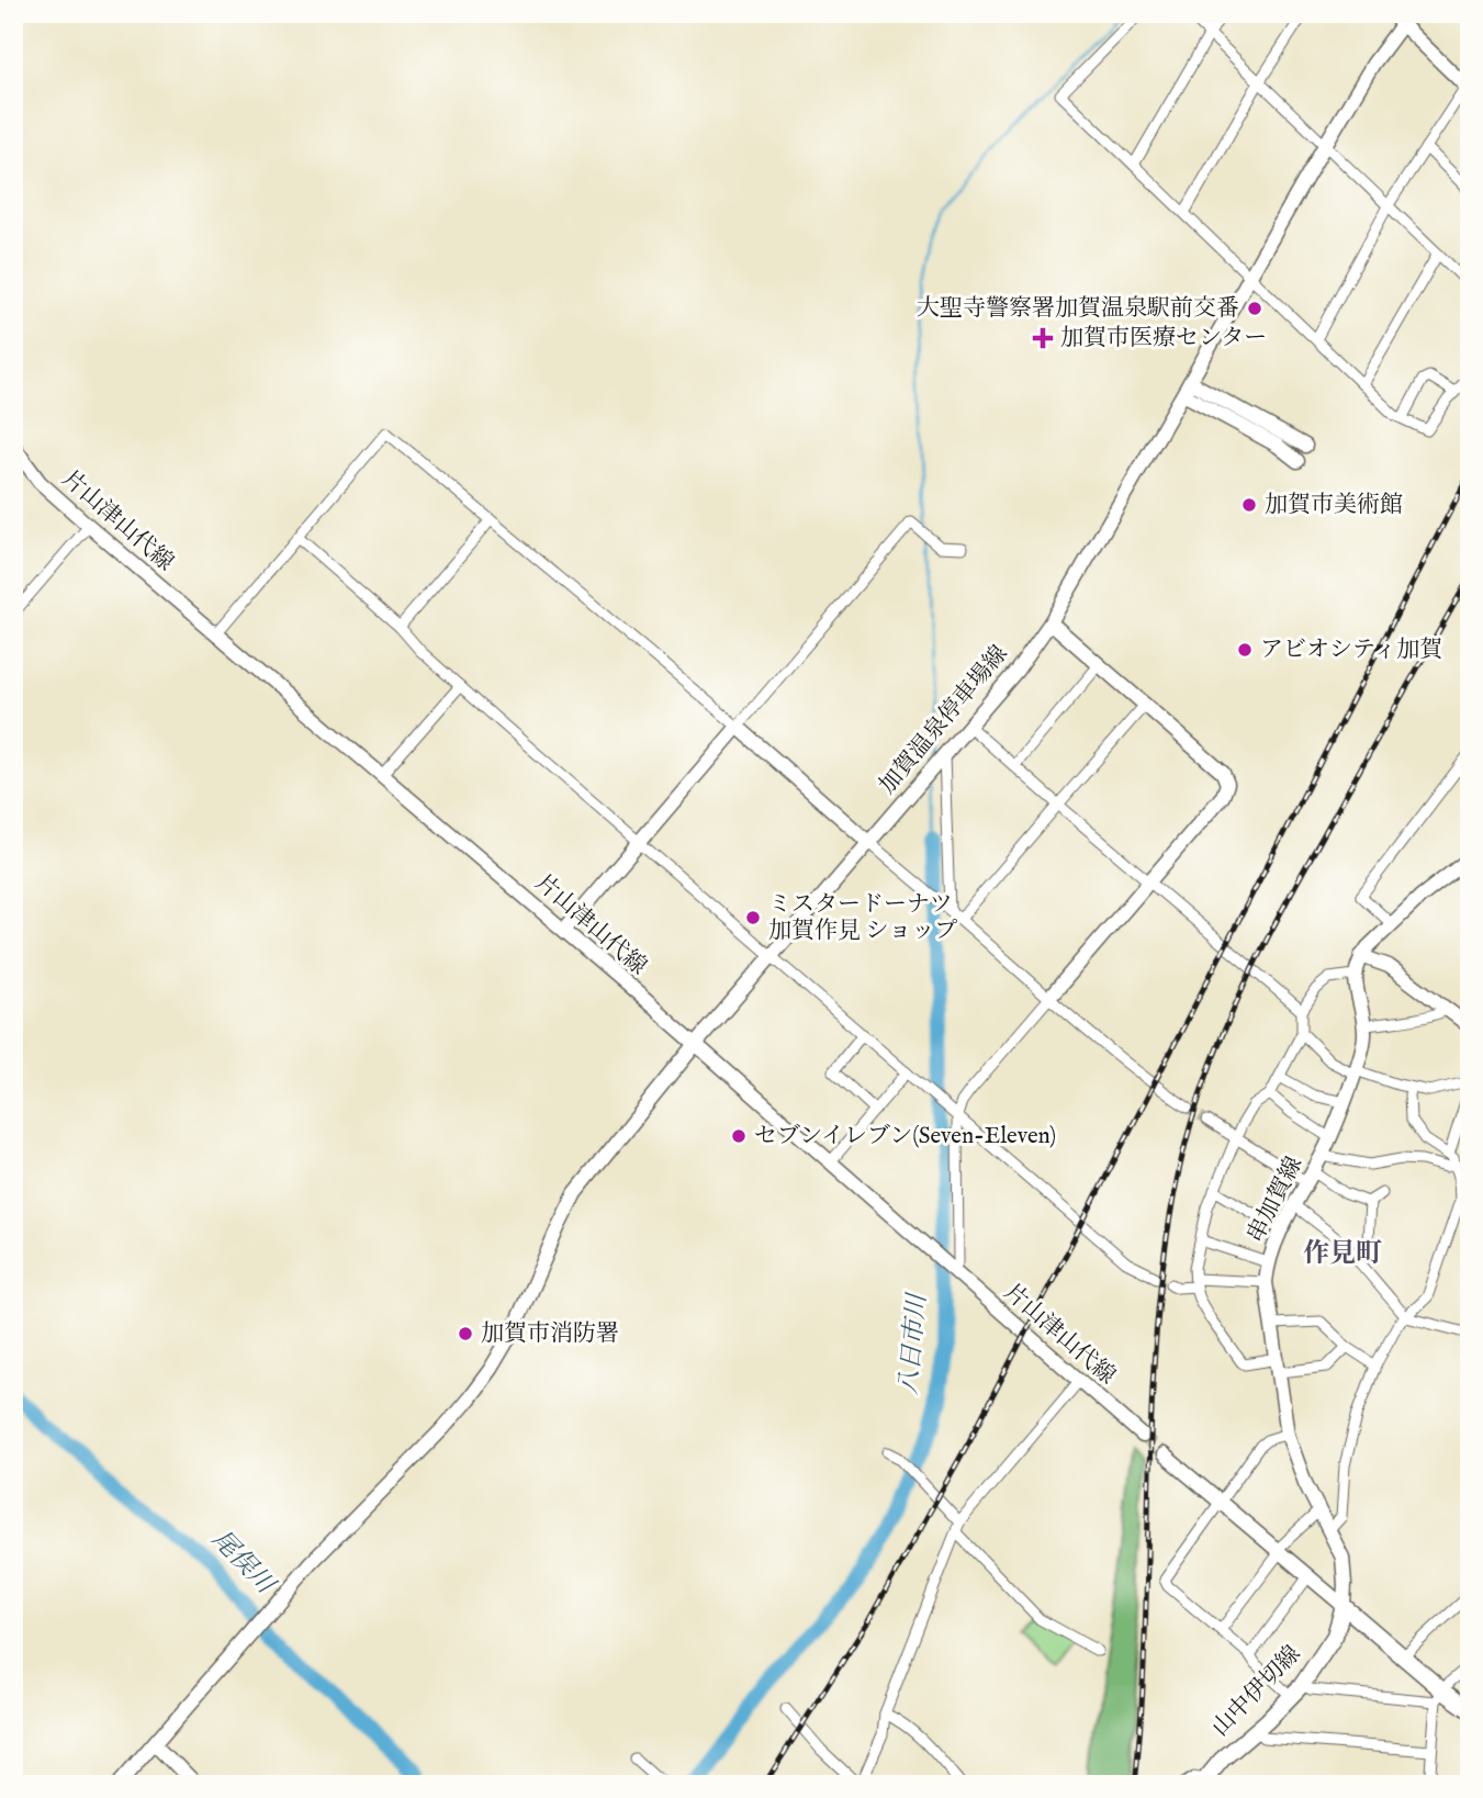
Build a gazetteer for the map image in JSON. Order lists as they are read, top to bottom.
{
  "streets": {
    "main road": [
      "片山津山代線",
      "加賀温泉停車場線",
      "串加賀線",
      "山中伊切線"
    ]
  },
  "crossings": [
    ["片山津山代線", "加賀温泉停車場線"],
    ["串加賀線", "山中伊切線"]
  ],
  "districts": ["作見町"],
  "water": ["八日市川", "尾俣川"],
  "places": {
    "other": [
      "大聖寺警察署加賀温泉駅前交番",
      "加賀市美術館",
      "アビオシティ加賀",
      "ミスタードーナツ 加賀作見 ショップ",
      "セブンイレブン(Seven-Eleven)",
      "加賀市消防署"
    ],
    "health": ["加賀市医療センター"]
  }
}
